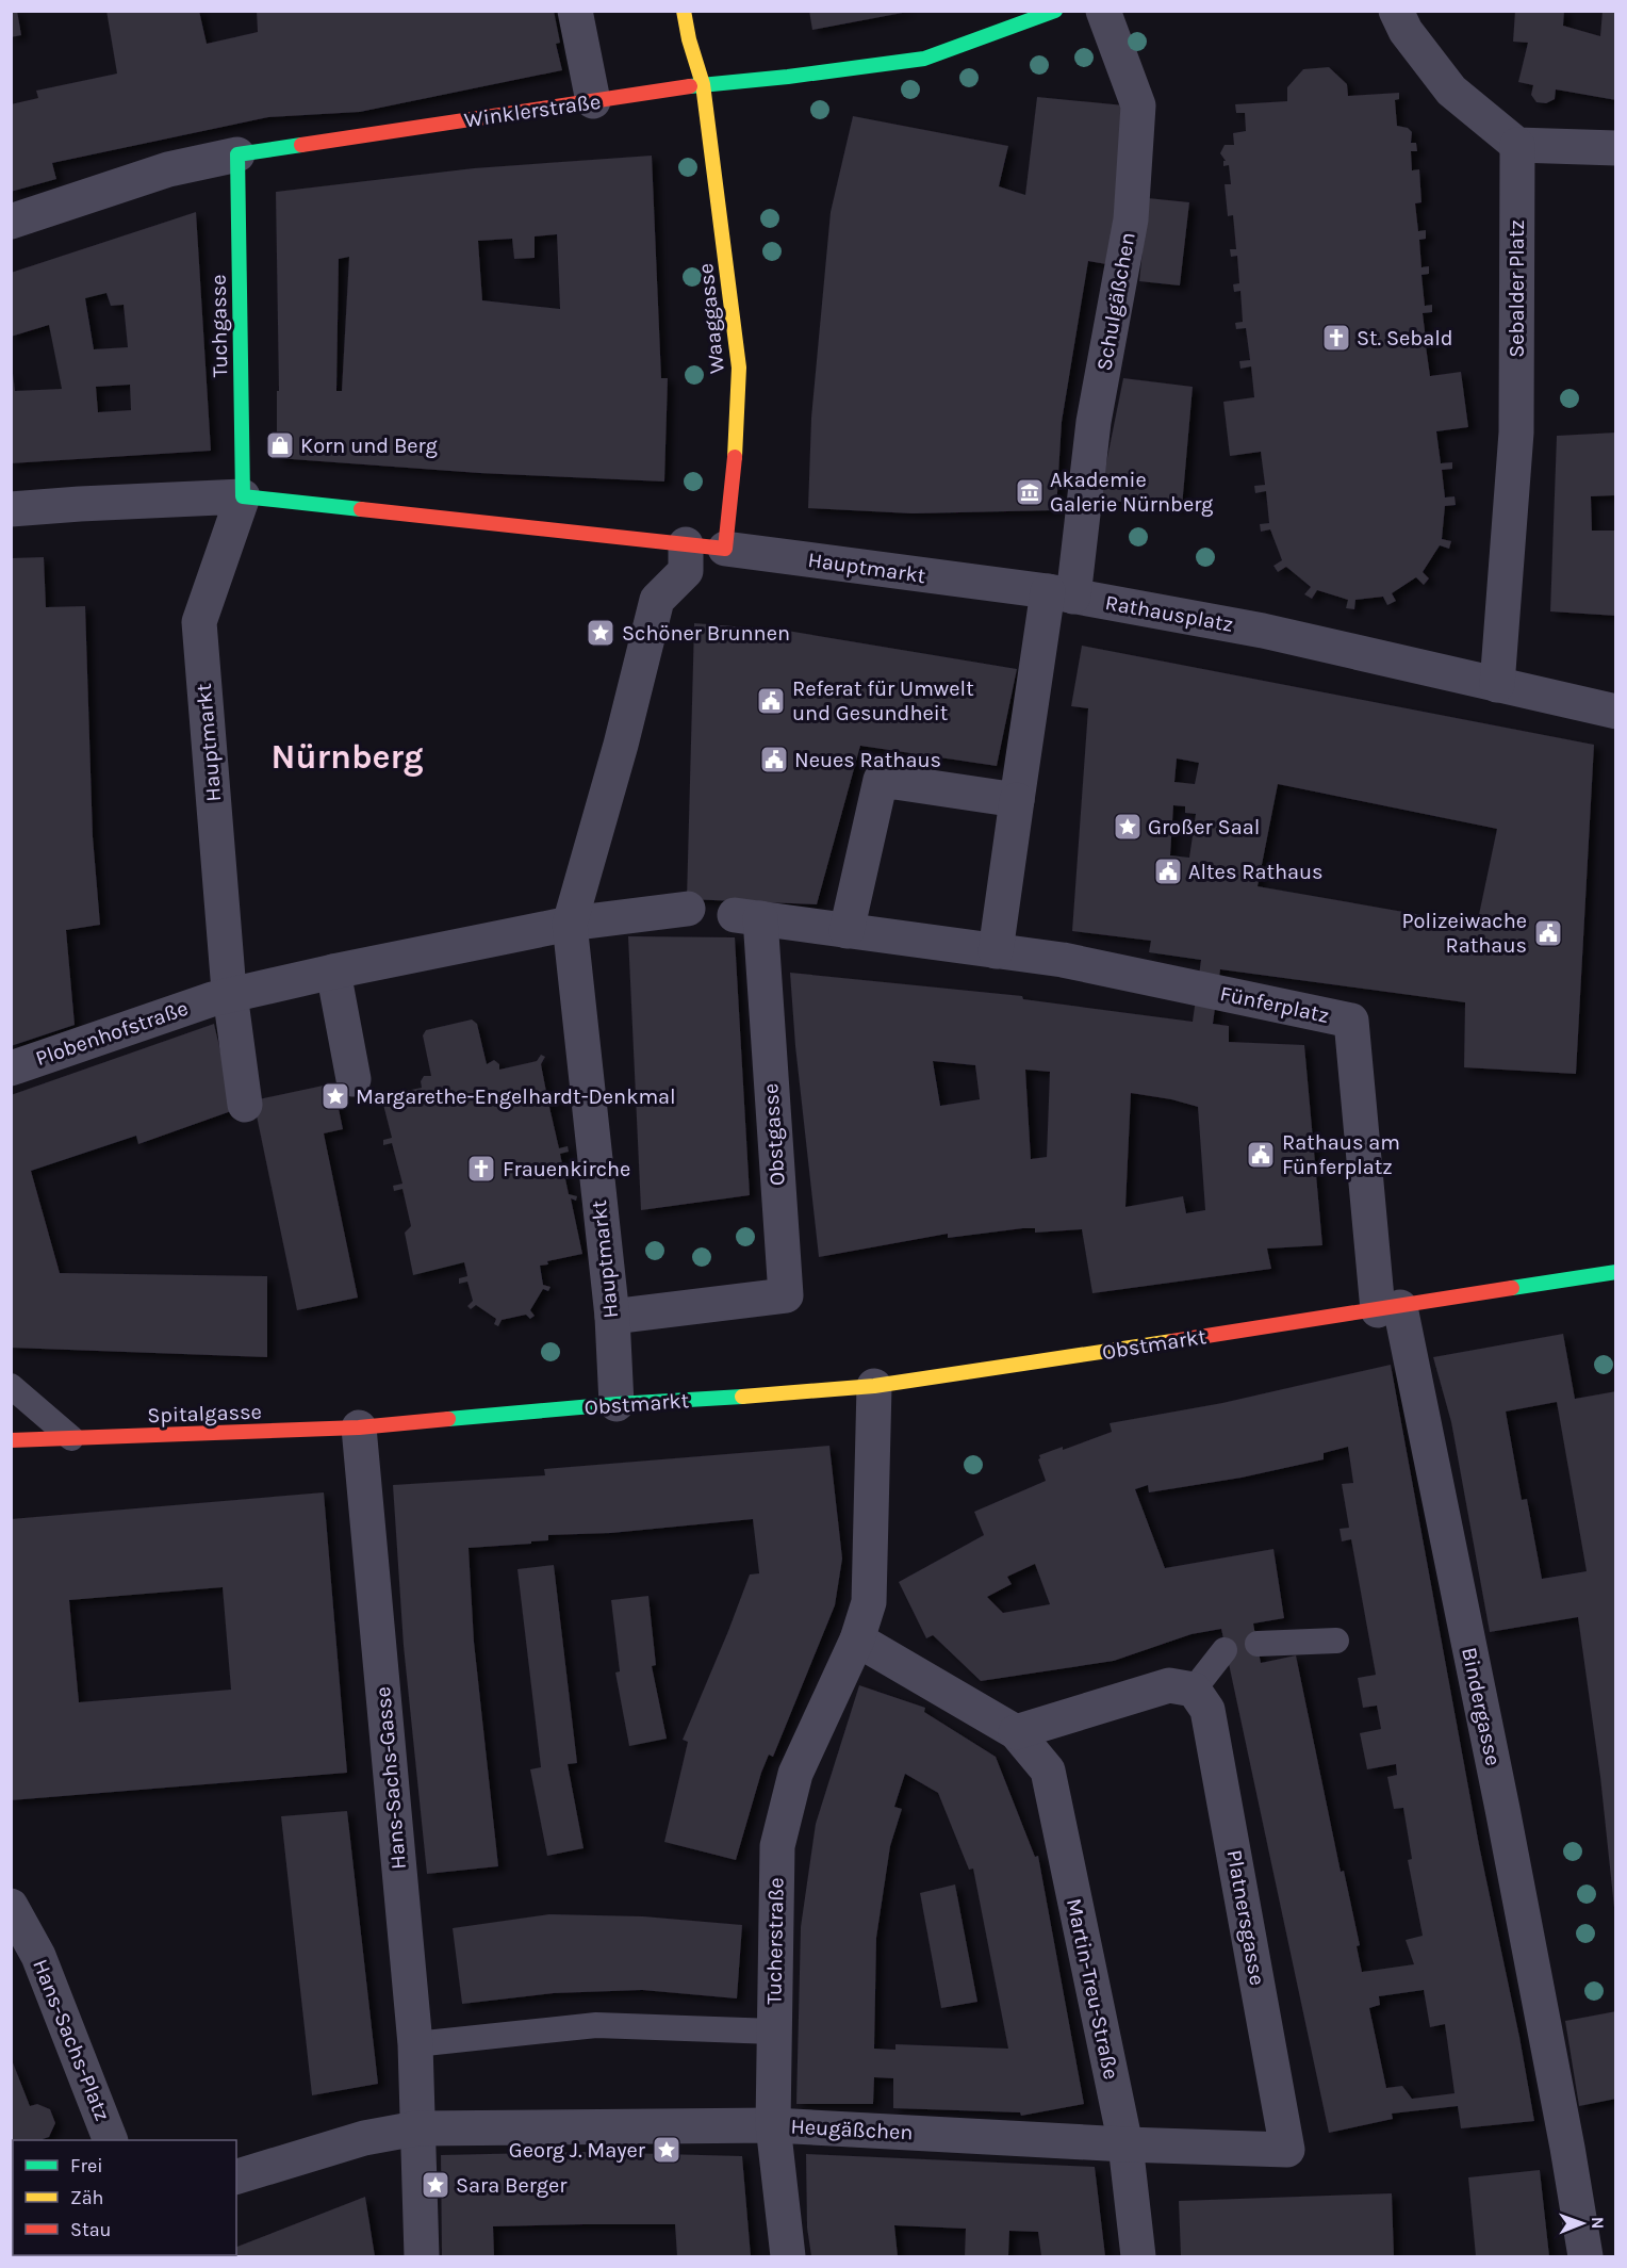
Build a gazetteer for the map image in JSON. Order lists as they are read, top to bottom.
{
  "streets": {
    "street": [
      "Winklerstraße",
      "Sebalder Platz",
      "Schulgäßchen",
      "Waaggasse",
      "Tuchgasse",
      "Hauptmarkt",
      "Rathausplatz",
      "Fünferplatz",
      "Plobenhofstraße",
      "Obstgasse",
      "Obstmarkt",
      "Spitalgasse",
      "Bindergasse",
      "Hans-Sachs-Gasse",
      "Platnersgasse",
      "Tucherstraße",
      "Martin-Treu-Straße",
      "Hans-Sachs-Platz",
      "Heugäßchen"
    ]
  },
  "crossings": [
    ["Winklerstraße", "Waaggasse"],
    ["Winklerstraße", "Tuchgasse"],
    ["Sebalder Platz", "Rathausplatz"],
    ["Schulgäßchen", "Hauptmarkt"],
    ["Schulgäßchen", "Rathausplatz"],
    ["Waaggasse", "Hauptmarkt"],
    ["Tuchgasse", "Hauptmarkt"],
    ["Hauptmarkt", "Rathausplatz"],
    ["Hauptmarkt", "Plobenhofstraße"],
    ["Hauptmarkt", "Obstgasse"],
    ["Hauptmarkt", "Obstmarkt"],
    ["Fünferplatz", "Obstmarkt"],
    ["Fünferplatz", "Bindergasse"],
    ["Obstmarkt", "Spitalgasse"],
    ["Obstmarkt", "Bindergasse"],
    ["Spitalgasse", "Hans-Sachs-Gasse"],
    ["Hans-Sachs-Gasse", "Heugäßchen"],
    ["Platnersgasse", "Heugäßchen"],
    ["Tucherstraße", "Martin-Treu-Straße"],
    ["Tucherstraße", "Heugäßchen"],
    ["Martin-Treu-Straße", "Heugäßchen"]
  ],
  "districts": ["Nürnberg"],
  "places": {
    "church": ["St. Sebald", "Frauenkirche"],
    "shop": ["Korn und Berg"],
    "museum": ["Akademie Galerie Nürnberg"],
    "place": [
      "Schöner Brunnen",
      "Großer Saal",
      "Margarethe-Engelhardt-Denkmal",
      "Georg J. Mayer",
      "Sara Berger"
    ],
    "public building": [
      "Referat für Umwelt und Gesundheit",
      "Neues Rathaus",
      "Altes Rathaus",
      "Polizeiwache Rathaus",
      "Rathaus am Fünferplatz"
    ]
  },
  "legend": ["Frei", "Zäh", "Stau"],
  "north": "right"
}
